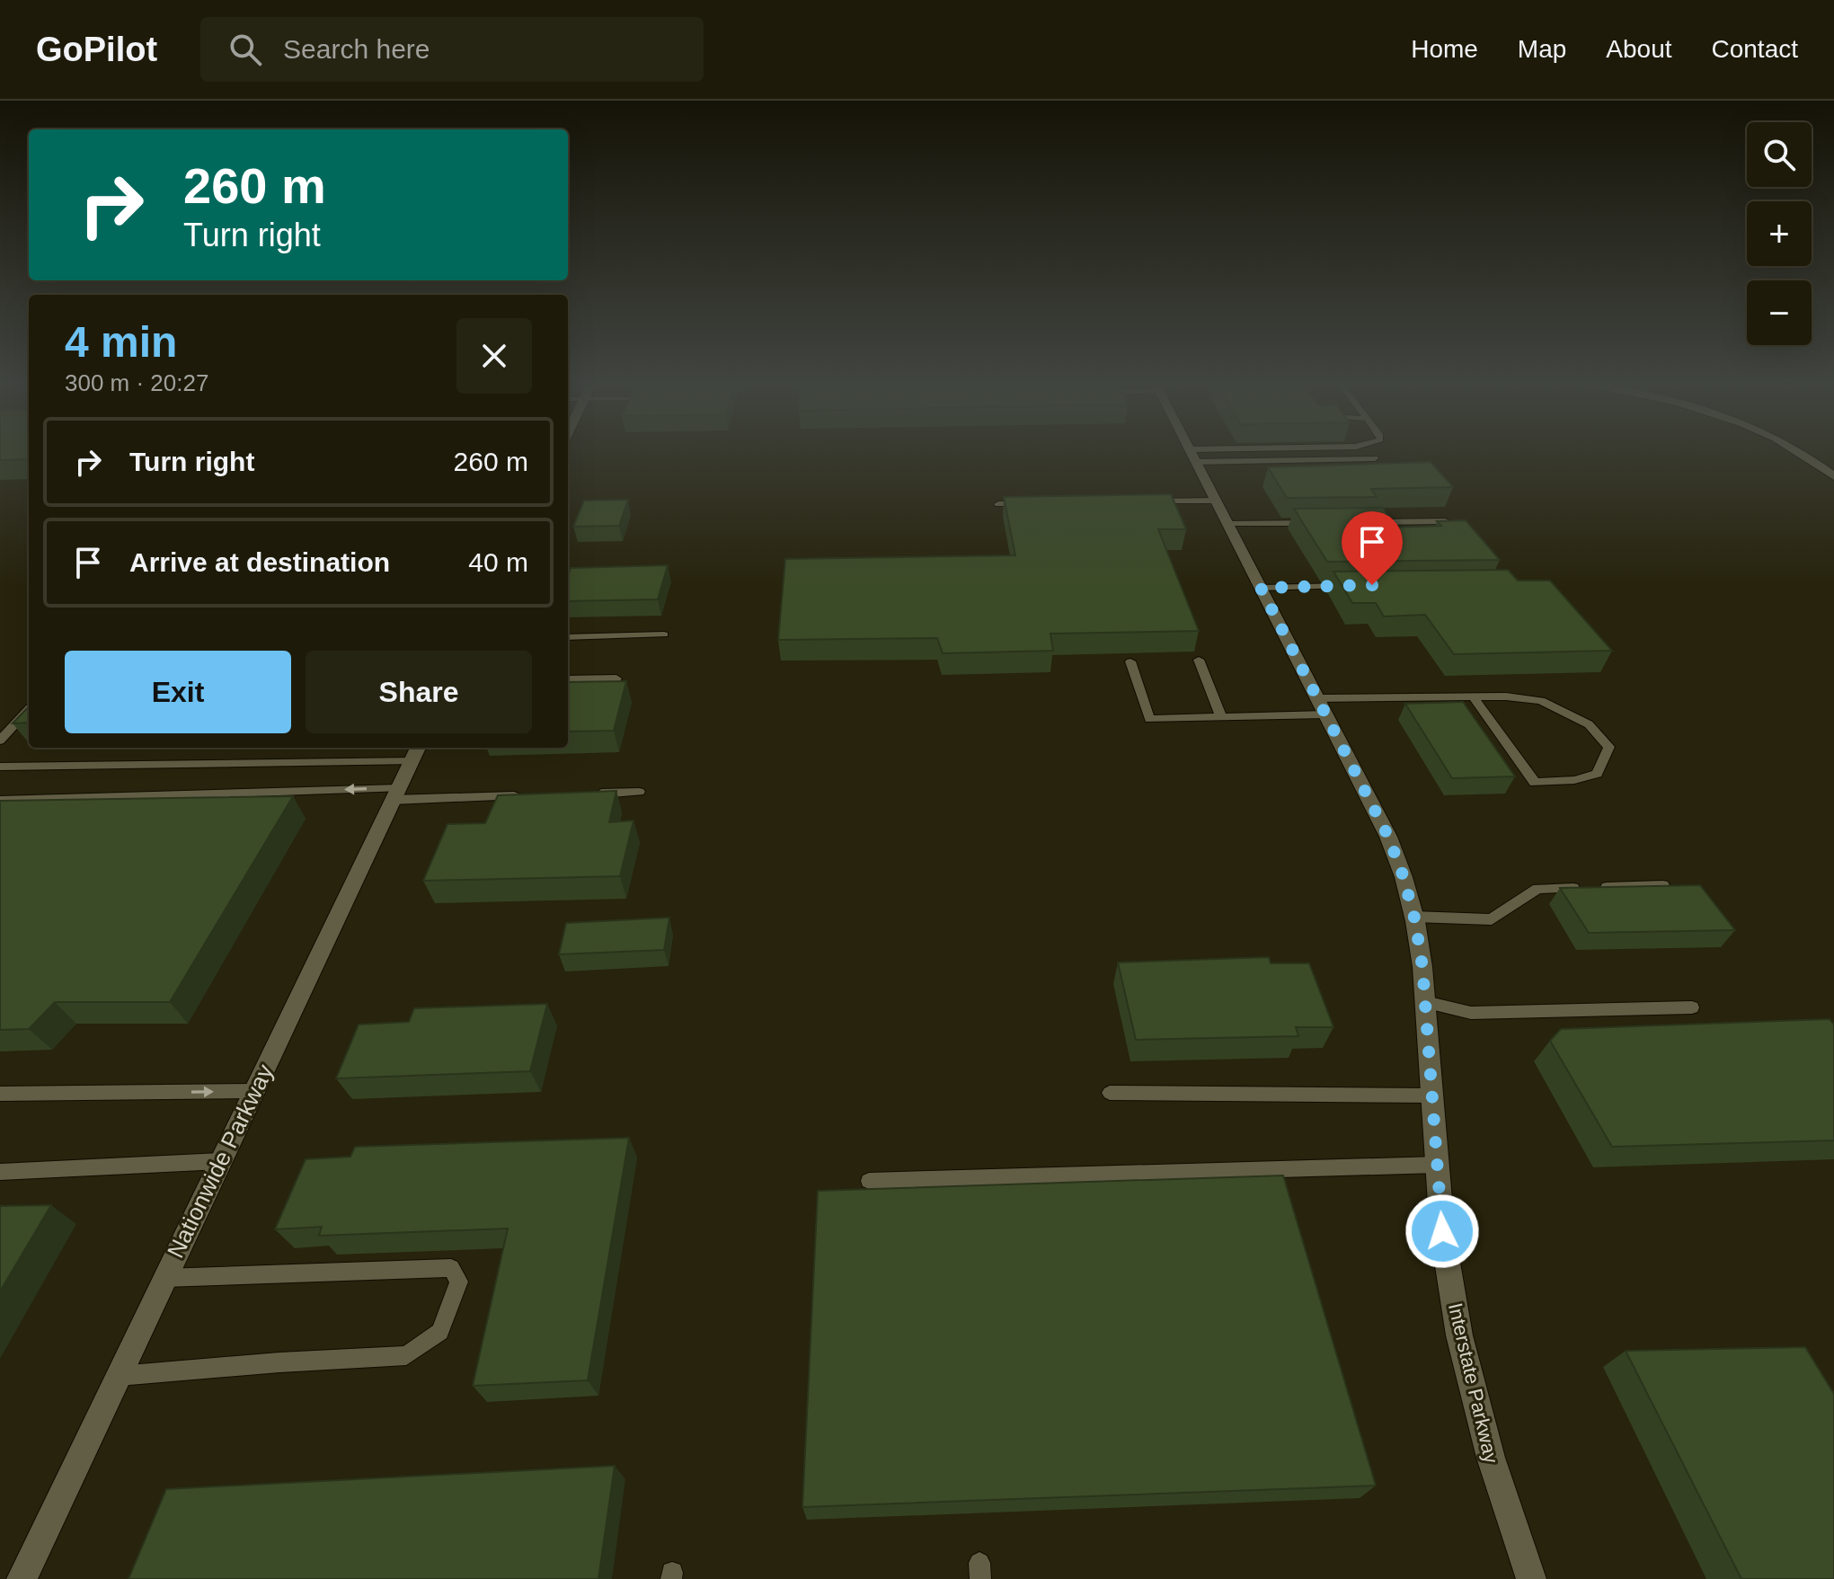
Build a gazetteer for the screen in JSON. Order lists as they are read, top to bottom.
{
  "streets": {
    "street": ["Nationwide Parkway", "Interstate Parkway"]
  },
  "page": {
    "header": "GoPilot",
    "search": "Search here",
    "nav": [
      "Home",
      "Map",
      "About",
      "Contact"
    ],
    "map_buttons": ["+", "−"],
    "turn": ["260 m", "Turn right"],
    "heading": ["4 min", "300 m · 20:27"],
    "list": [
      {
        "name": "Turn right",
        "value": "260 m"
      },
      {
        "name": "Arrive at destination",
        "value": "40 m"
      }
    ],
    "buttons": ["Exit", "Share"]
  }
}
